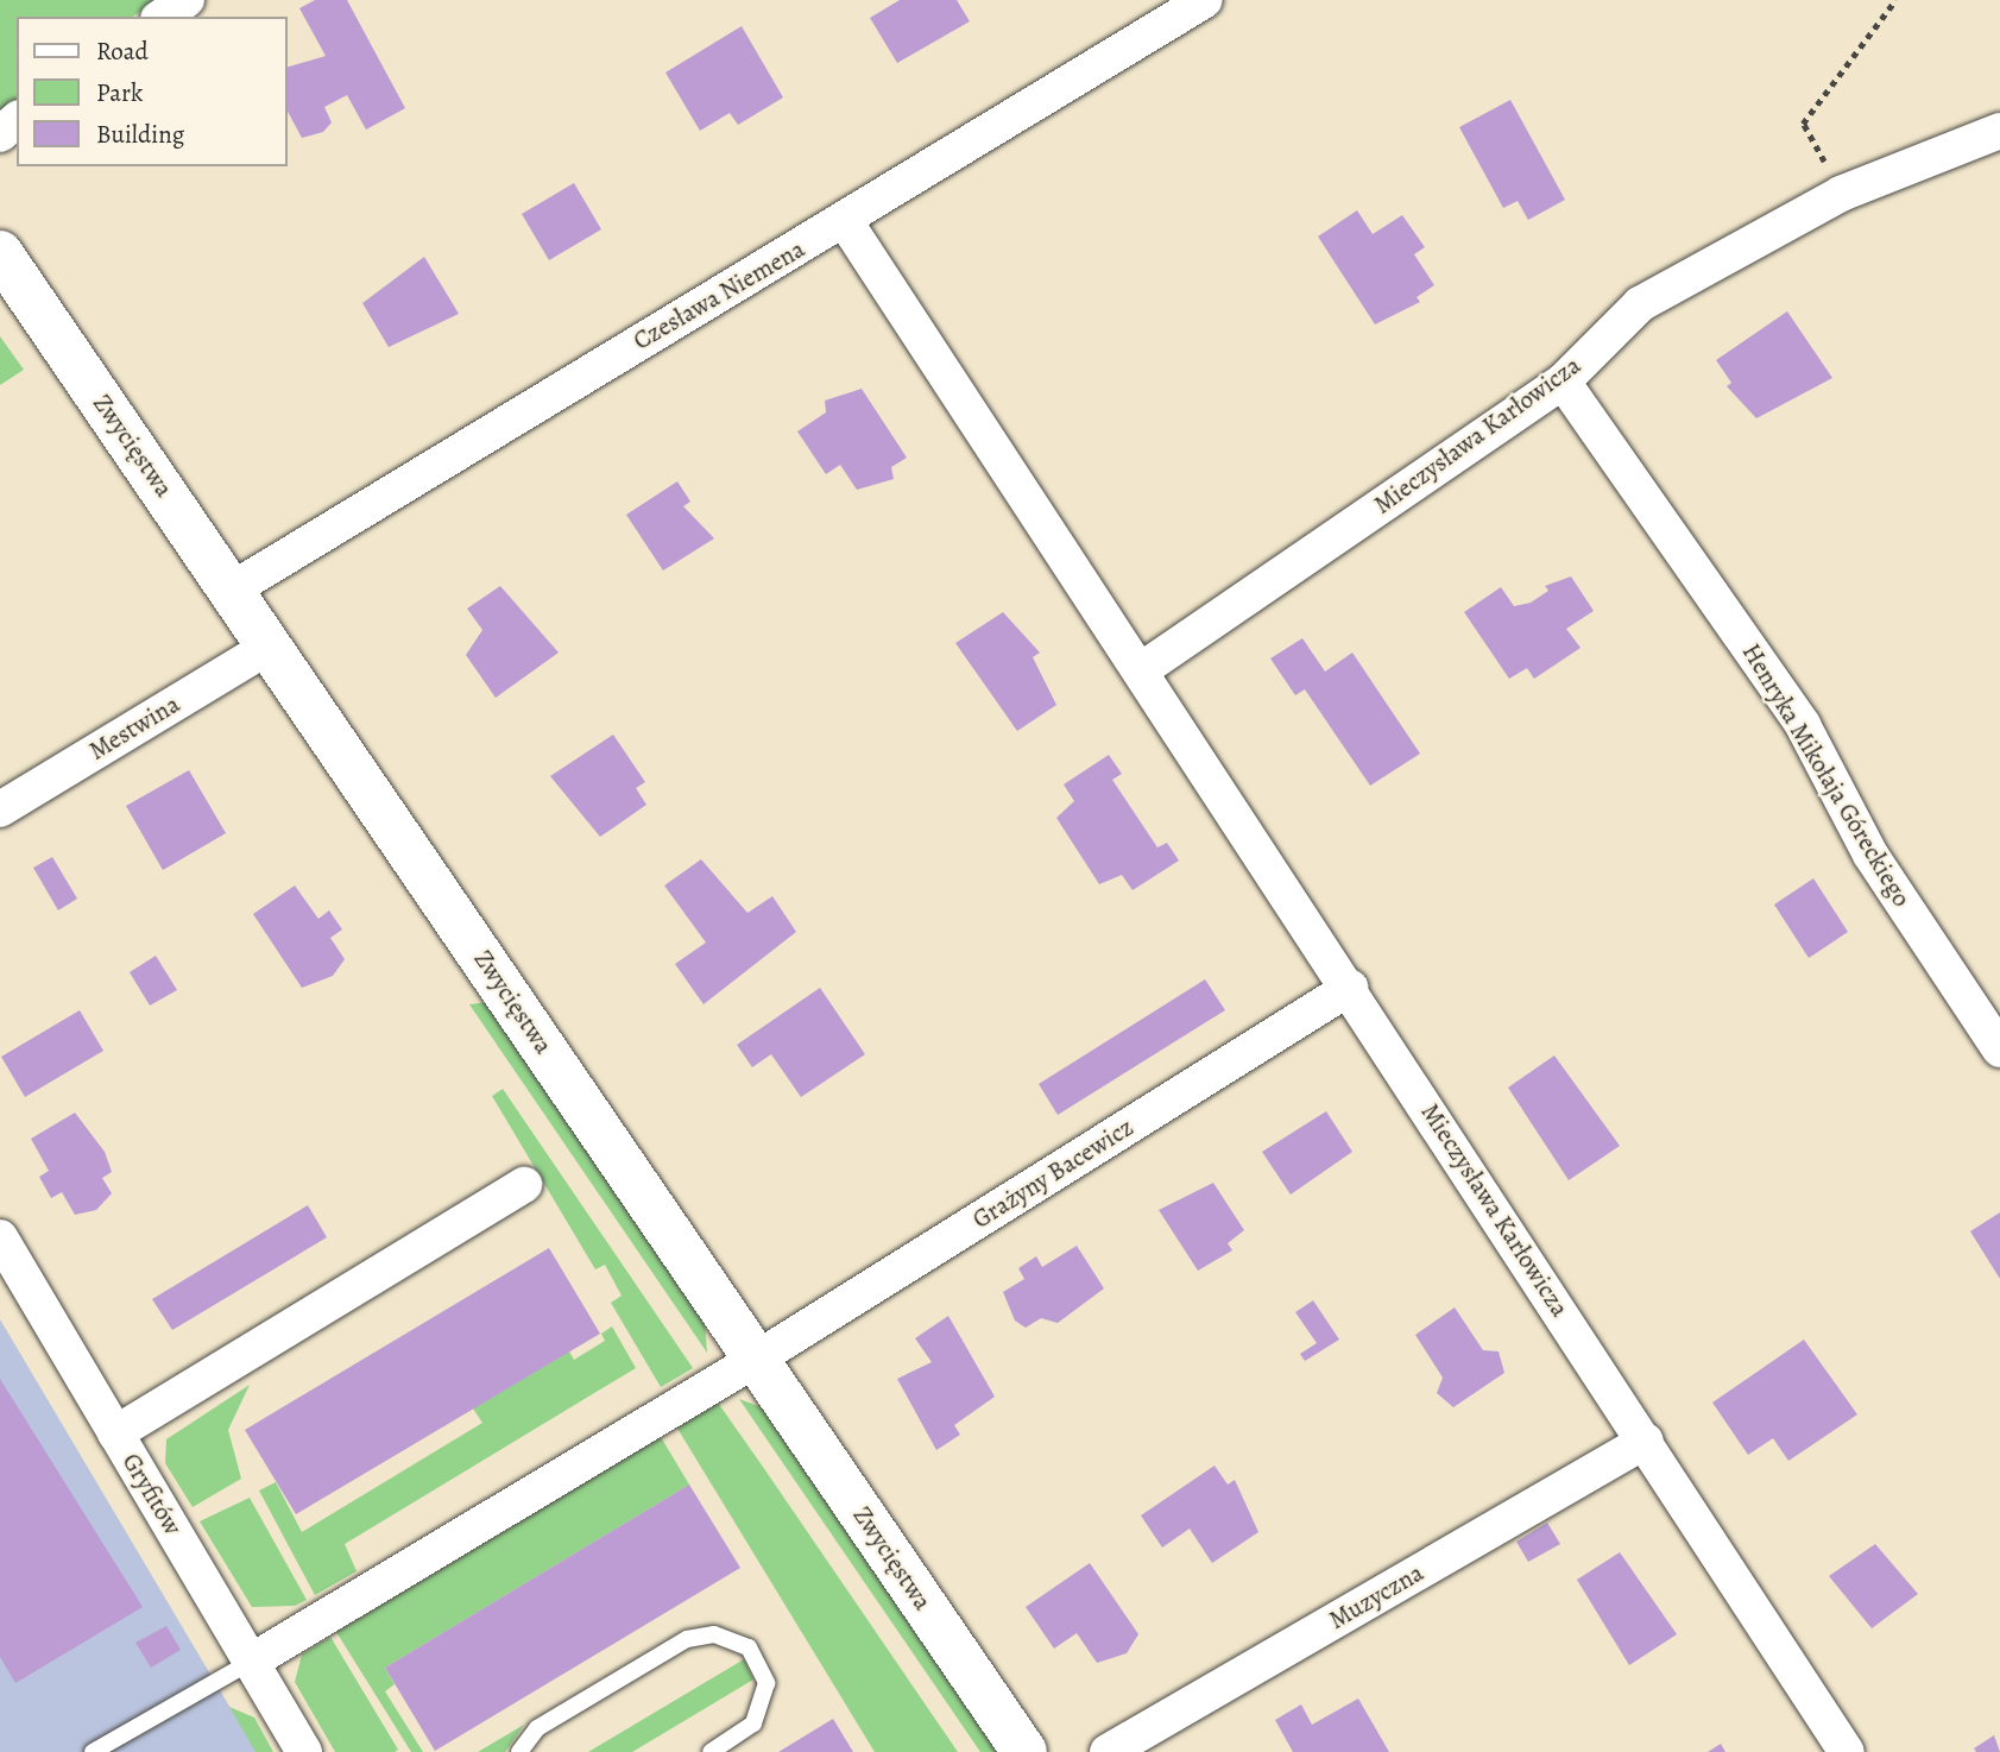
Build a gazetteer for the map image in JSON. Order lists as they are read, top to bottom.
{
  "streets": {
    "street": [
      "Czesława Niemena",
      "Mieczysława Karłowicza",
      "Zwycięstwa",
      "Mestwina",
      "Henryka Mikołaja Góreckiego",
      "Grażyny Bacewicz",
      "Gryfitów",
      "Muzyczna"
    ]
  },
  "crossings": [
    ["Czesława Niemena", "Mieczysława Karłowicza"],
    ["Czesława Niemena", "Zwycięstwa"],
    ["Mieczysława Karłowicza", "Henryka Mikołaja Góreckiego"],
    ["Mieczysława Karłowicza", "Grażyny Bacewicz"],
    ["Mieczysława Karłowicza", "Muzyczna"],
    ["Zwycięstwa", "Mestwina"],
    ["Zwycięstwa", "Grażyny Bacewicz"],
    ["Grażyny Bacewicz", "Gryfitów"]
  ],
  "legend": ["Road", "Park", "Building"]
}
